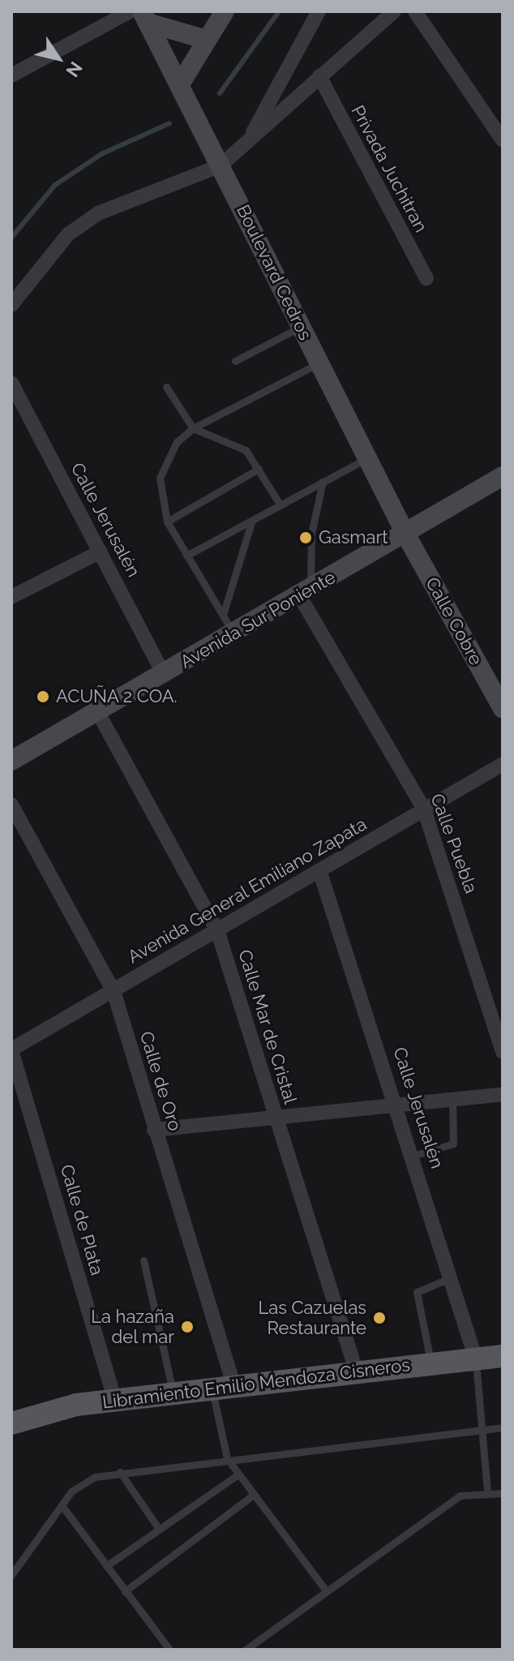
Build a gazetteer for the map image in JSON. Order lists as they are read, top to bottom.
{
  "streets": {
    "main road": [
      "Boulevard Cedros",
      "Avenida Sur Poniente",
      "Calle Cobre",
      "Libramiento Emilio Mendoza Cisneros"
    ],
    "street": [
      "Privada Juchitran",
      "Calle Jerusalén",
      "Calle Puebla",
      "Avenida General Emiliano Zapata",
      "Calle Mar de Cristal",
      "Calle de Oro",
      "Calle de Plata"
    ]
  },
  "crossings": [
    ["Boulevard Cedros", "Avenida Sur Poniente"],
    ["Boulevard Cedros", "Calle Cobre"],
    ["Calle Jerusalén", "Avenida Sur Poniente"],
    ["Calle Jerusalén", "Avenida General Emiliano Zapata"],
    ["Calle Jerusalén", "Libramiento Emilio Mendoza Cisneros"],
    ["Avenida Sur Poniente", "Calle Cobre"],
    ["Avenida Sur Poniente", "Calle Puebla"],
    ["Avenida Sur Poniente", "Calle Mar de Cristal"],
    ["Calle Puebla", "Avenida General Emiliano Zapata"],
    ["Avenida General Emiliano Zapata", "Calle Mar de Cristal"],
    ["Avenida General Emiliano Zapata", "Calle de Oro"],
    ["Avenida General Emiliano Zapata", "Calle de Plata"],
    ["Calle Mar de Cristal", "Libramiento Emilio Mendoza Cisneros"],
    ["Calle de Oro", "Libramiento Emilio Mendoza Cisneros"],
    ["Calle de Plata", "Libramiento Emilio Mendoza Cisneros"]
  ],
  "places": [
    "Gasmart",
    "ACUÑA 2 COA.",
    "Las Cazuelas Restaurante",
    "La hazaña del mar"
  ],
  "north": "bottom right"
}
